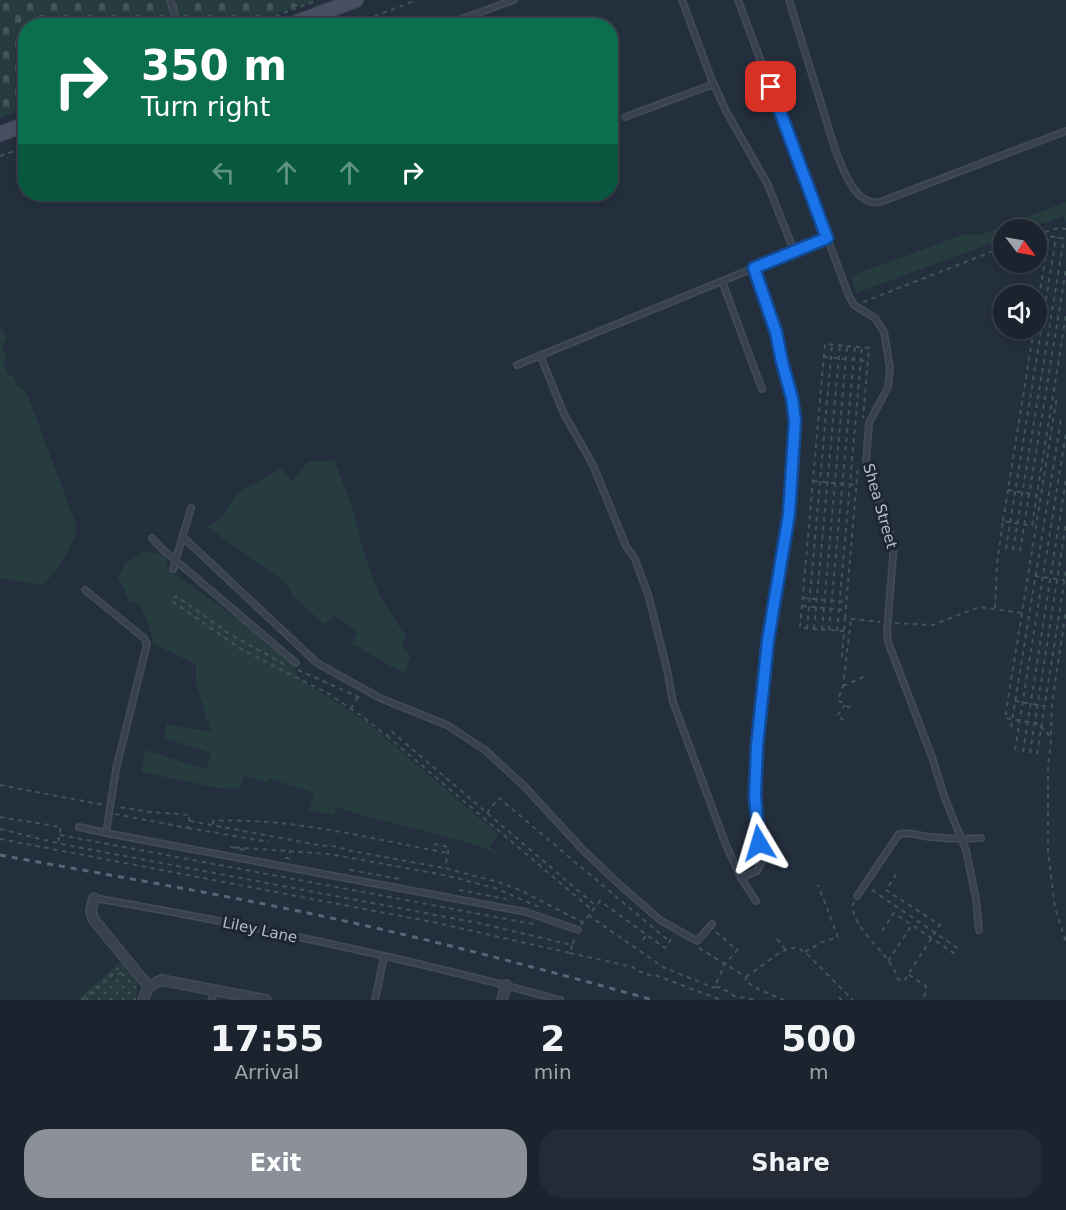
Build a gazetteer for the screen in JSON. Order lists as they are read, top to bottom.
{
  "streets": {
    "lane": ["Shea Street", "Liley Lane"]
  },
  "north": "bottom right",
  "page": {
    "turn": ["350 m", "Turn right"],
    "eta": [
      "17:55",
      "Arrival",
      "2",
      "min",
      "500",
      "m"
    ],
    "buttons": ["Exit", "Share"]
  }
}
